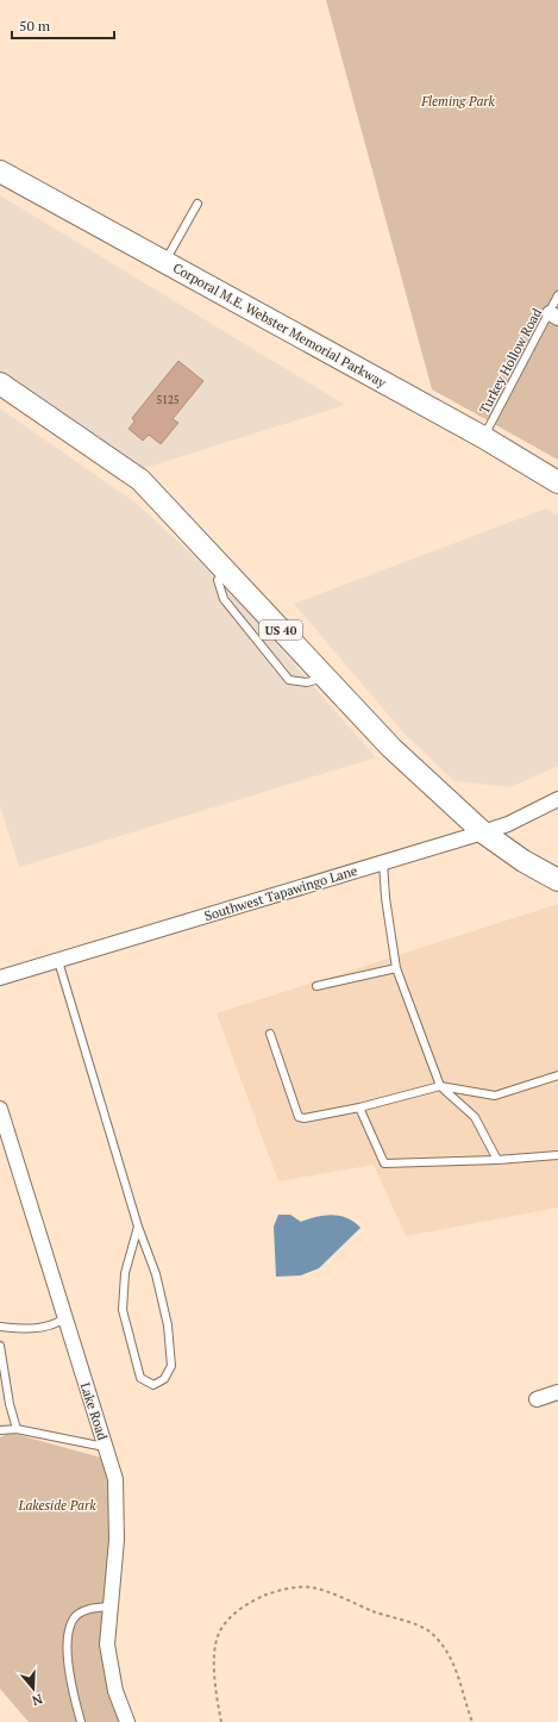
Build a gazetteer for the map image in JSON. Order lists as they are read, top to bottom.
{
  "streets": {
    "main road": ["Corporal M.E. Webster Memorial Parkway", "US 40"],
    "street": ["Southwest Tapawingo Lane", "Lake Road"],
    "lane": ["Turkey Hollow Road"]
  },
  "crossings": [
    ["Corporal M.E. Webster Memorial Parkway", "Turkey Hollow Road"],
    ["US 40", "Southwest Tapawingo Lane"]
  ],
  "parks": ["Fleming Park", "Lakeside Park"],
  "house_numbers": ["5125"],
  "scale_bar": "50 m",
  "north": "bottom"
}
